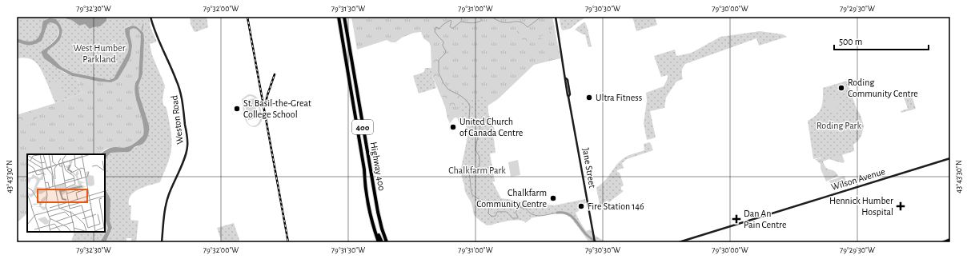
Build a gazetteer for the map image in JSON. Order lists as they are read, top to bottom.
{
  "streets": {
    "highway": ["400", "Highway 400"],
    "main road": ["Weston Road", "Jane Street", "Wilson Avenue"]
  },
  "parks": ["West Humber Parkland", "Roding Park", "Chalkfarm Park"],
  "places": {
    "other": [
      "Roding Community Centre",
      "Ultra Fitness",
      "St. Basil-the-Great College School",
      "United Church of Canada Centre",
      "Chalkfarm Community Centre",
      "Fire Station 146"
    ],
    "health": ["Hennick Humber Hospital", "Dan An Pain Centre"]
  },
  "scale_bar": "500 m",
  "coordinates": [
    "79°32'30\"W",
    "79°32'00\"W",
    "79°31'30\"W",
    "79°31'00\"W",
    "79°30'30\"W",
    "79°30'00\"W",
    "79°29'30\"W",
    "43°43'30\"N"
  ]
}
